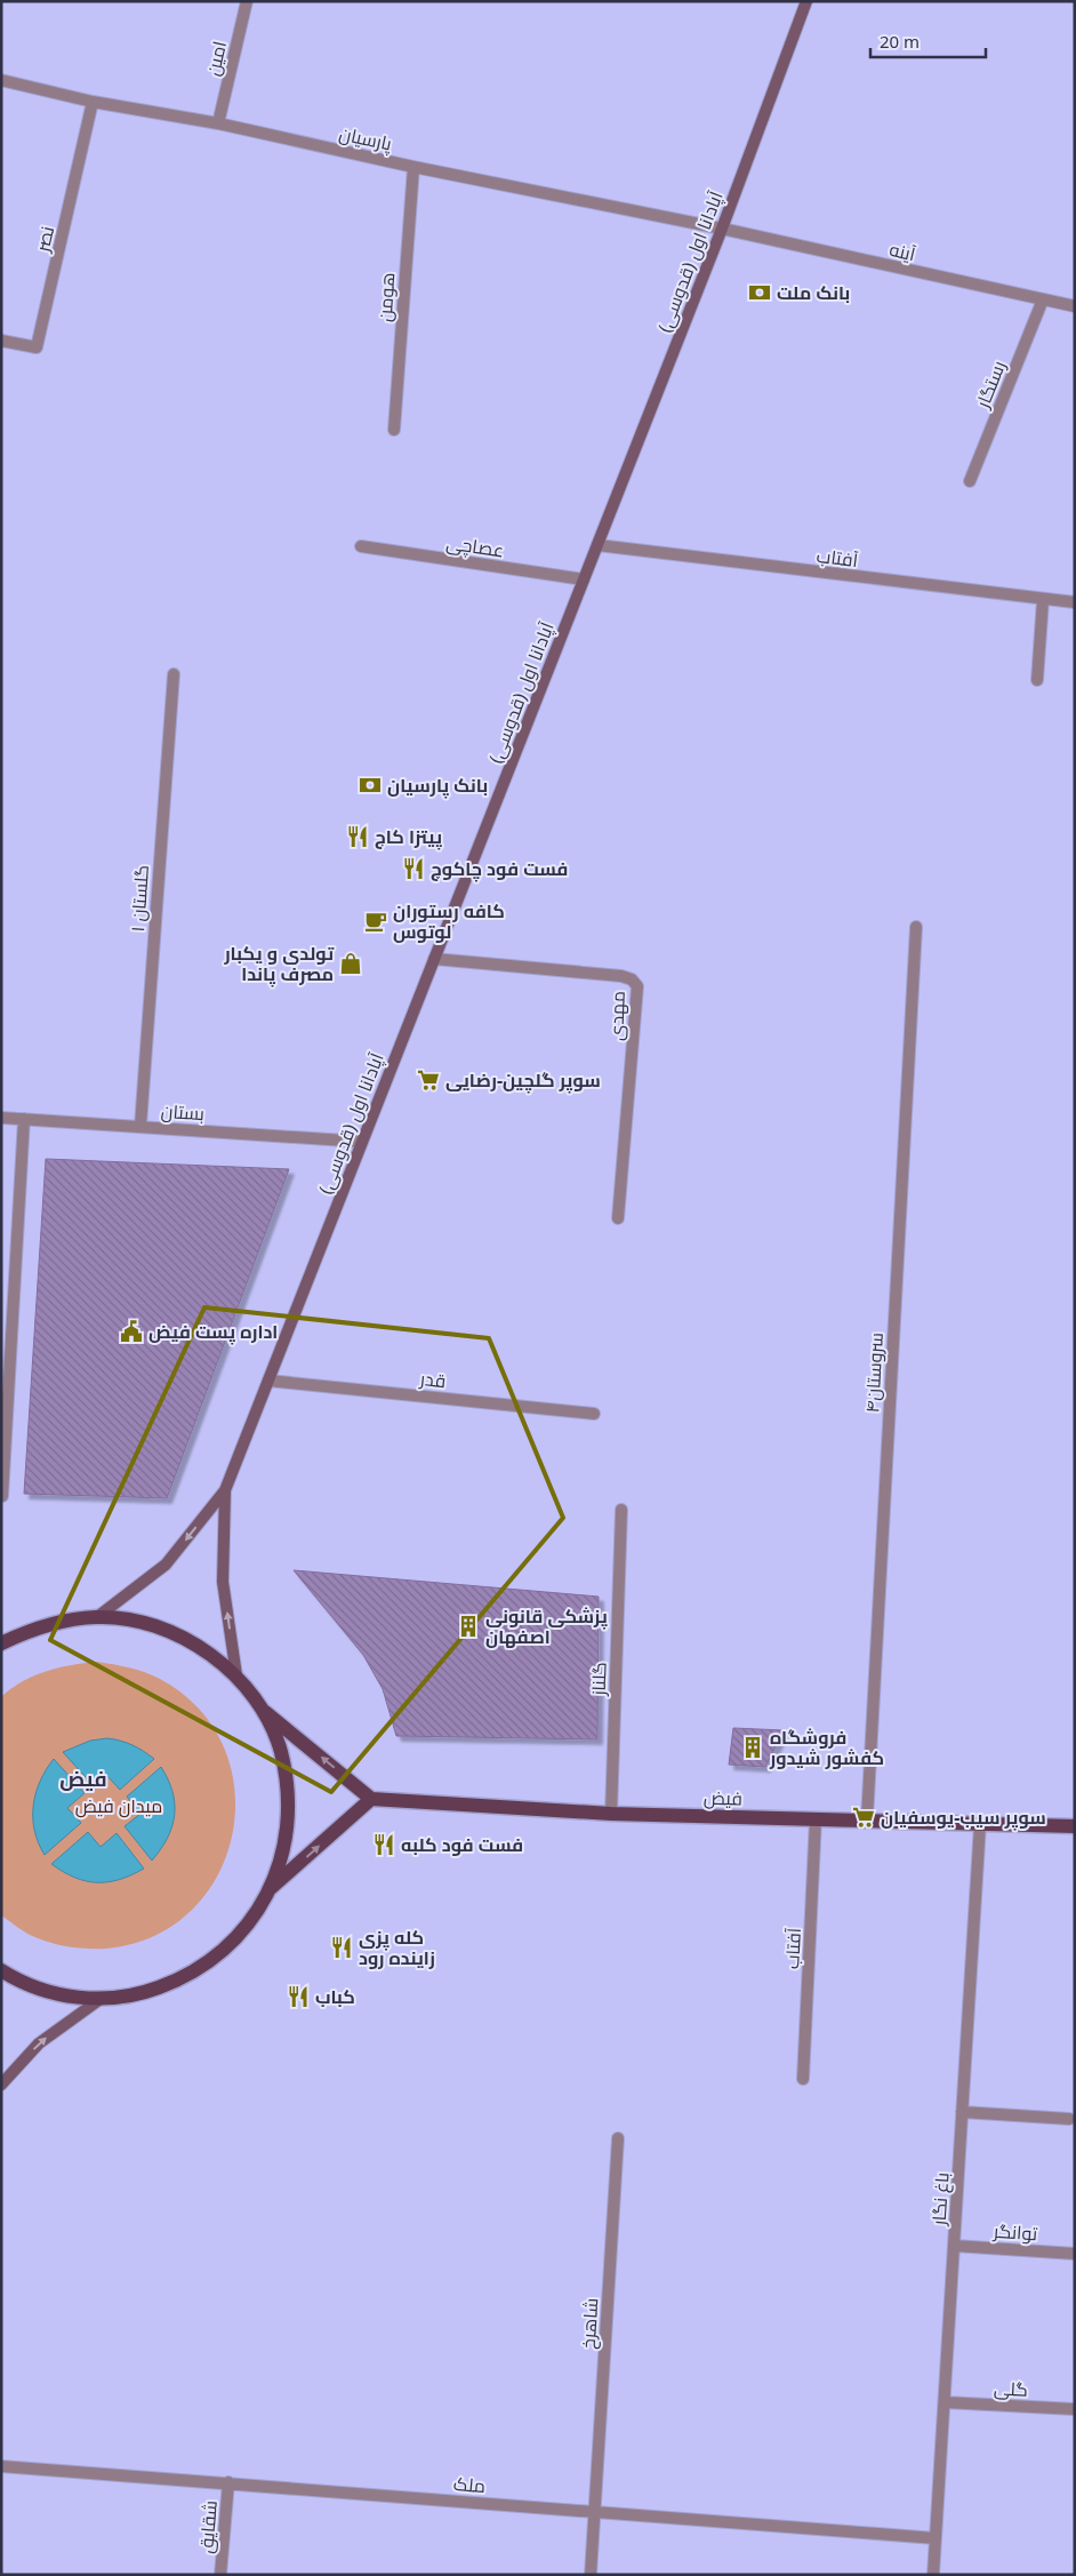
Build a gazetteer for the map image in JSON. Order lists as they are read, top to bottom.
{
  "streets": {
    "main road": ["آپادانا اول (قدوسی)", "فیض"],
    "street": [
      "امین",
      "پارسیان",
      "نصر",
      "آینه",
      "هومن",
      "رستگار",
      "عصاچی",
      "آفتاب",
      "گلستان ۱",
      "مهدی",
      "بستان",
      "سروستان۴",
      "قدر",
      "گلناز",
      "باغ نگار",
      "توانگر",
      "شاهرخ",
      "گلی",
      "ملک",
      "شقایق"
    ]
  },
  "crossings": [
    ["امین", "پارسیان"],
    ["پارسیان", "نصر"],
    ["پارسیان", "آینه"],
    ["پارسیان", "آپادانا اول (قدوسی)"],
    ["پارسیان", "هومن"],
    ["آینه", "آپادانا اول (قدوسی)"],
    ["آینه", "رستگار"],
    ["آپادانا اول (قدوسی)", "عصاچی"],
    ["آپادانا اول (قدوسی)", "آفتاب"],
    ["آپادانا اول (قدوسی)", "مهدی"],
    ["آپادانا اول (قدوسی)", "بستان"],
    ["آپادانا اول (قدوسی)", "قدر"],
    ["آفتاب", "فیض"],
    ["گلستان ۱", "بستان"],
    ["سروستان۴", "فیض"],
    ["گلناز", "فیض"],
    ["فیض", "باغ نگار"],
    ["باغ نگار", "توانگر"],
    ["باغ نگار", "گلی"],
    ["باغ نگار", "ملک"],
    ["شاهرخ", "ملک"],
    ["ملک", "شقایق"]
  ],
  "districts": ["فیض"],
  "parks": ["میدان فیض"],
  "places": {
    "bank": ["بانک ملت", "بانک پارسیان"],
    "restaurant": [
      "پیتزا کاج",
      "فست فود چاکوچ",
      "فست فود کلبه",
      "کله پزی زاینده رود",
      "کباب"
    ],
    "cafe": ["کافه رستوران لوتوس"],
    "shop": ["تولدی و یکبار مصرف پاندا"],
    "supermarket": ["سوپر گلچین-رضایی", "سوپر سیب-یوسفیان"],
    "public building": ["اداره پست فیض"],
    "building": ["پزشکی قانونی اصفهان", "فروشگاه کفشور شیدور"]
  },
  "scale_bar": "20 m"
}
